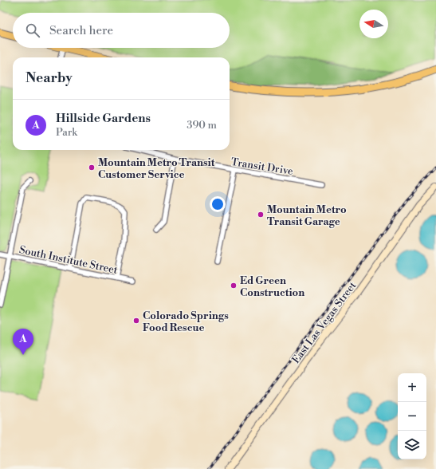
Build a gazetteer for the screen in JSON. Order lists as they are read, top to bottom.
{
  "streets": {
    "street": ["Transit Drive", "South Institute Street", "East Las Vegas Street"]
  },
  "places": [
    "Mountain Metro Transit Customer Service",
    "Mountain Metro Transit Garage",
    "Ed Green Construction",
    "Colorado Springs Food Rescue"
  ],
  "north": "left",
  "page": {
    "search": "Search here",
    "heading": "Nearby",
    "list": [
      {
        "mark": "A",
        "name": "Hillside Gardens",
        "note": "Park",
        "value": "390 m"
      }
    ],
    "pins": "A",
    "map_buttons": ["+", "−"]
  }
}
